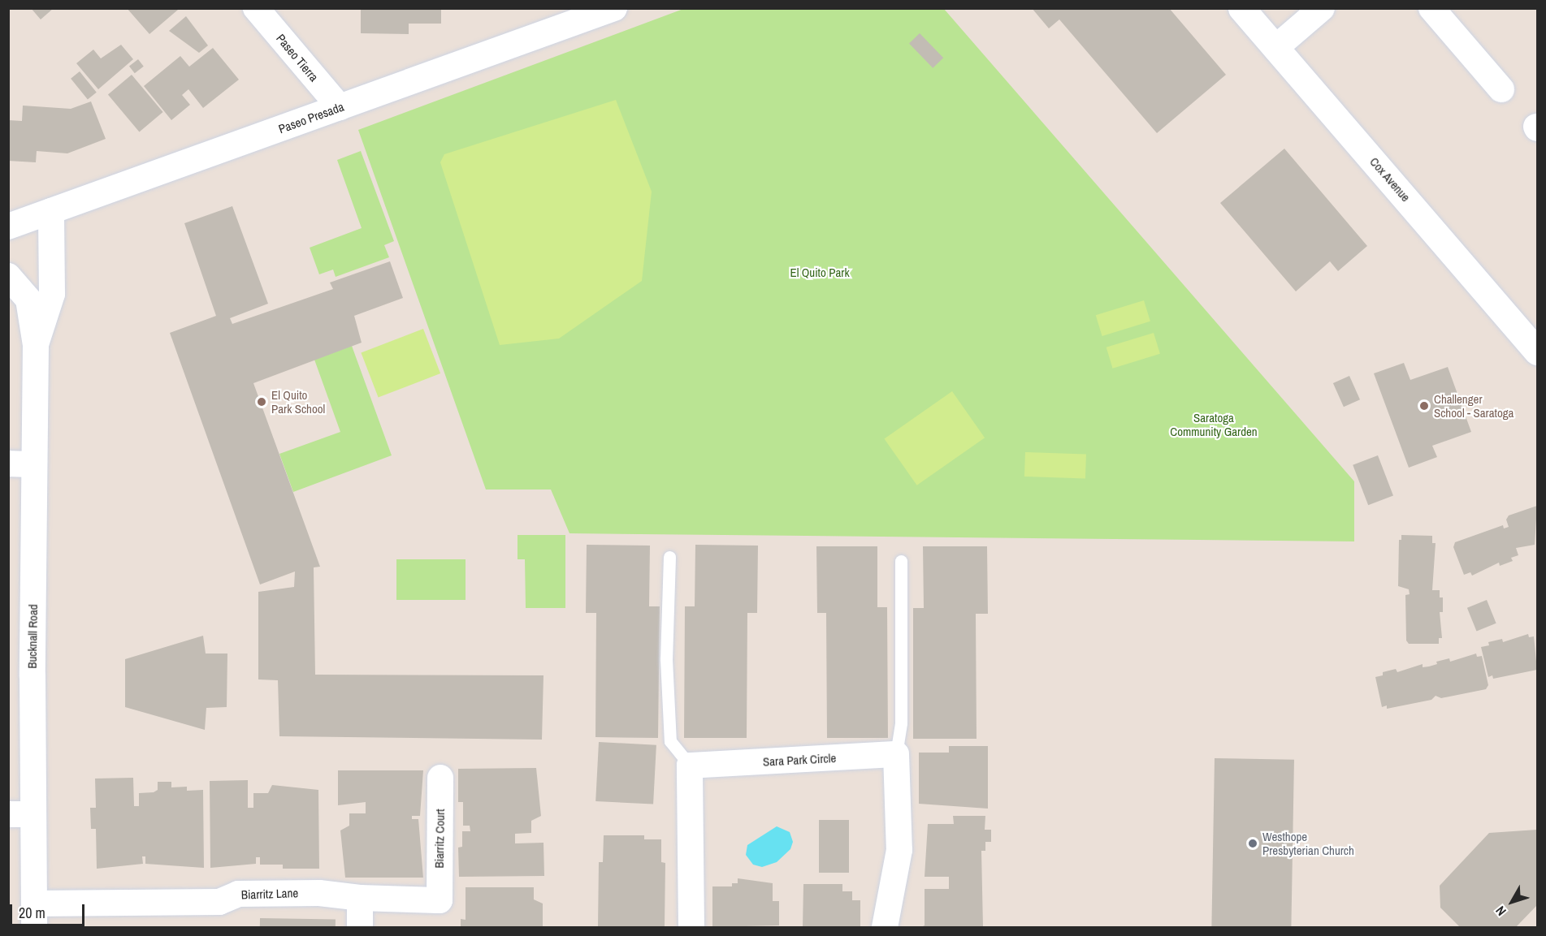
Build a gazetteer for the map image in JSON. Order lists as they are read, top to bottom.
{
  "streets": {
    "street": [
      "Paseo Tierra",
      "Paseo Presada",
      "Cox Avenue",
      "Bucknall Road",
      "Sara Park Circle",
      "Biarritz Court",
      "Biarritz Lane"
    ]
  },
  "crossings": [
    ["Paseo Tierra", "Paseo Presada"],
    ["Paseo Presada", "Bucknall Road"],
    ["Bucknall Road", "Biarritz Lane"],
    ["Biarritz Court", "Biarritz Lane"]
  ],
  "parks": ["El Quito Park", "Saratoga Community Garden"],
  "places": ["El Quito Park School", "Challenger School - Saratoga", "Westhope Presbyterian Church"],
  "scale_bar": "20 m",
  "north": "bottom left"
}
